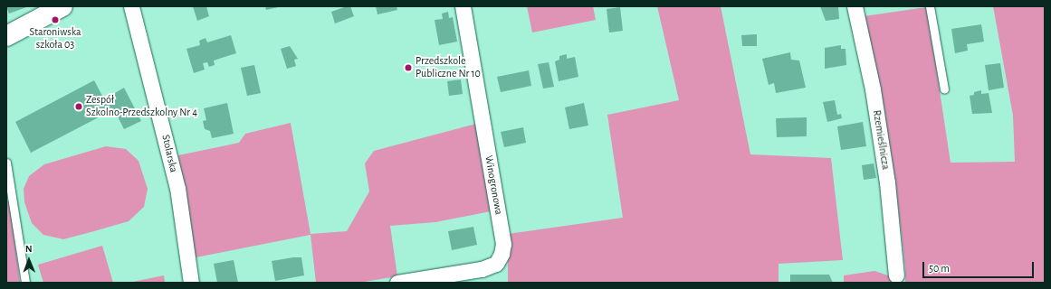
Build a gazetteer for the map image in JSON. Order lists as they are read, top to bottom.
{
  "streets": {
    "street": ["Rzemieślnicza", "Stolarska", "Winogronowa"]
  },
  "places": ["Staroniwska szkoła 03", "Przedszkole Publiczne Nr 10", "Zespół Szkolno-Przedszkolny Nr 4"],
  "scale_bar": "50 m",
  "north": "top"
}
